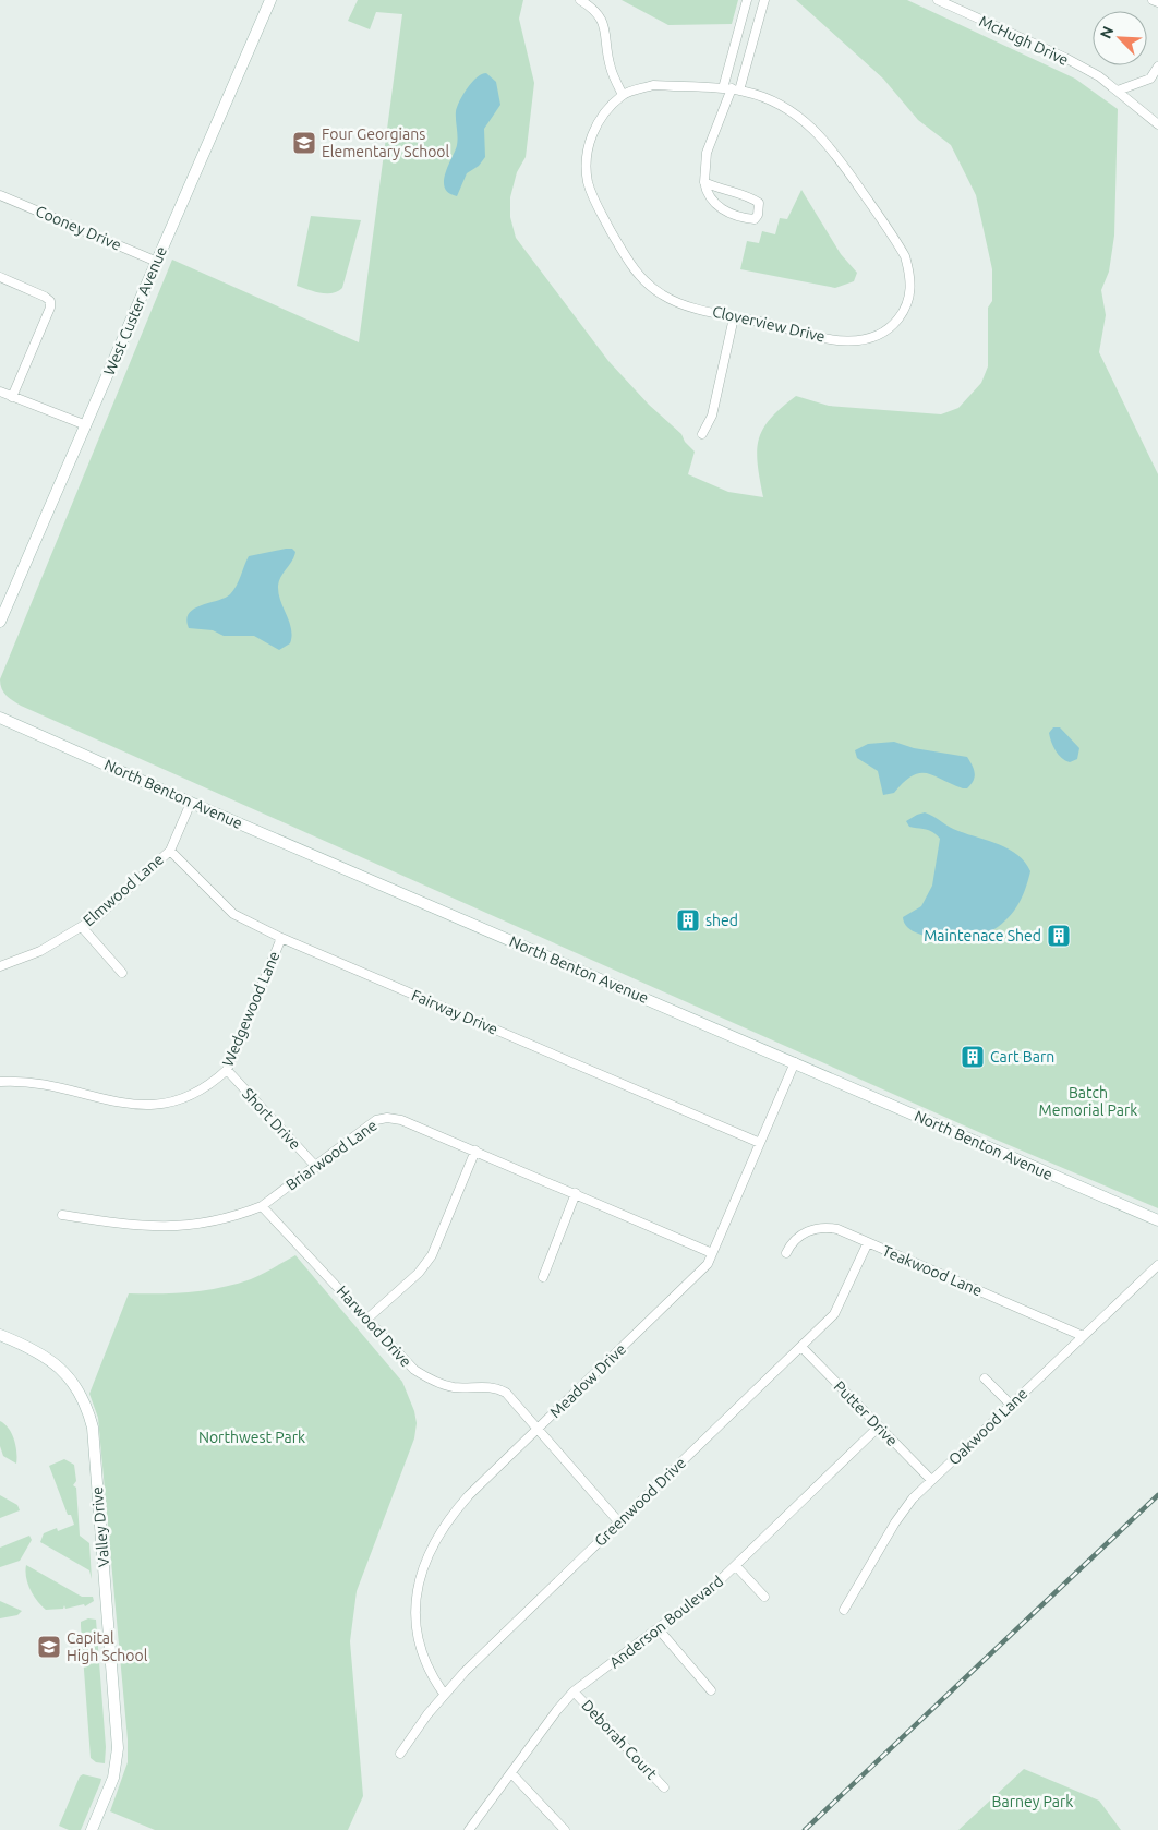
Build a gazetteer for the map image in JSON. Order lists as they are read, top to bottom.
{
  "streets": {
    "main road": ["West Custer Avenue", "North Benton Avenue", "Valley Drive"],
    "street": [
      "McHugh Drive",
      "Cooney Drive",
      "Cloverview Drive",
      "Elmwood Lane",
      "Wedgewood Lane",
      "Fairway Drive",
      "Short Drive",
      "Briarwood Lane",
      "Teakwood Lane",
      "Harwood Drive",
      "Meadow Drive",
      "Putter Drive",
      "Oakwood Lane",
      "Greenwood Drive",
      "Anderson Boulevard",
      "Deborah Court"
    ]
  },
  "crossings": [
    ["Cooney Drive", "West Custer Avenue"],
    ["North Benton Avenue", "Elmwood Lane"],
    ["North Benton Avenue", "Meadow Drive"],
    ["Elmwood Lane", "Fairway Drive"],
    ["Wedgewood Lane", "Fairway Drive"],
    ["Wedgewood Lane", "Short Drive"],
    ["Fairway Drive", "Meadow Drive"],
    ["Short Drive", "Briarwood Lane"],
    ["Briarwood Lane", "Harwood Drive"],
    ["Briarwood Lane", "Meadow Drive"],
    ["Teakwood Lane", "Oakwood Lane"],
    ["Teakwood Lane", "Greenwood Drive"],
    ["Harwood Drive", "Meadow Drive"],
    ["Harwood Drive", "Greenwood Drive"],
    ["Meadow Drive", "Greenwood Drive"],
    ["Putter Drive", "Oakwood Lane"],
    ["Putter Drive", "Greenwood Drive"],
    ["Putter Drive", "Anderson Boulevard"],
    ["Anderson Boulevard", "Deborah Court"]
  ],
  "parks": ["Batch Memorial Park", "Northwest Park", "Barney Park"],
  "places": {
    "school or university": ["Four Georgians Elementary School", "Capital High School"],
    "building": ["shed", "Maintenace Shed", "Cart Barn"]
  },
  "north": "top left"
}
